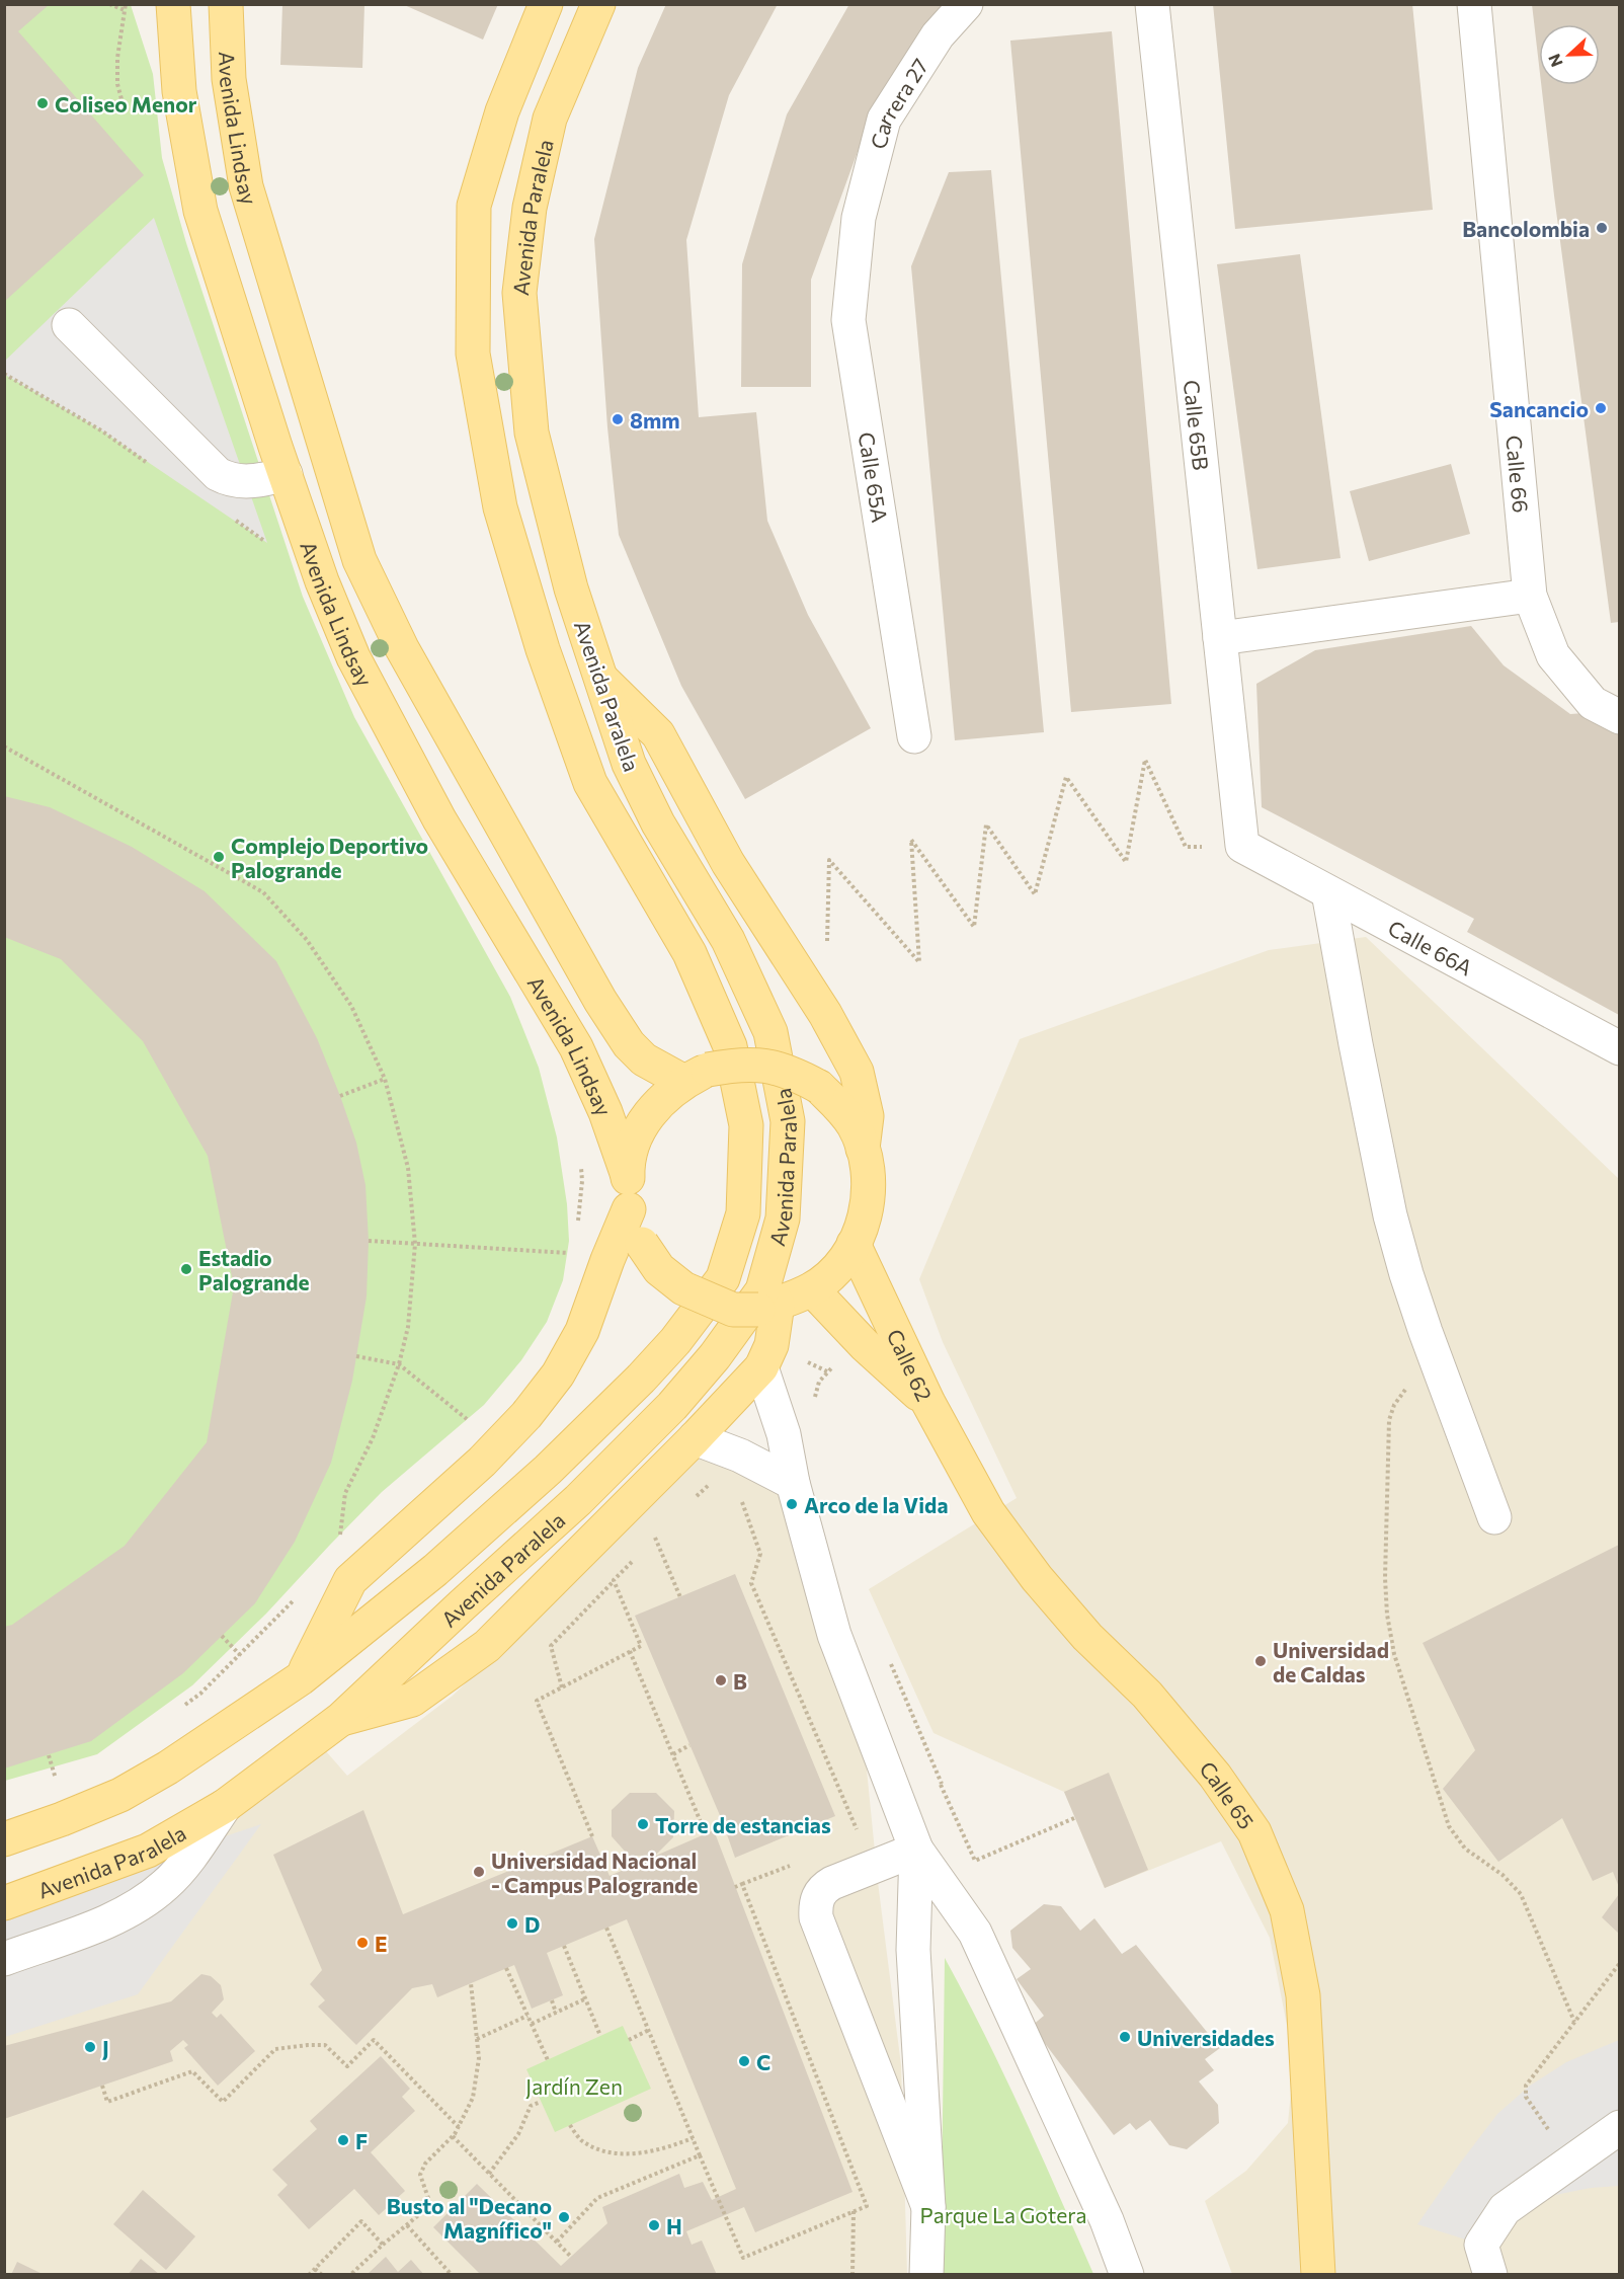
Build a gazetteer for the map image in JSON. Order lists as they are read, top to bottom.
{
  "streets": {
    "main road": [
      "Avenida Lindsay",
      "Avenida Paralela",
      "Calle 62",
      "Calle 65"
    ],
    "street": [
      "Carrera 27",
      "Calle 65B",
      "Calle 66",
      "Calle 65A",
      "Calle 66A"
    ]
  },
  "crossings": [
    ["Carrera 27", "Calle 65A"],
    ["Calle 65B", "Calle 66A"],
    ["Calle 62", "Calle 65"]
  ],
  "parks": ["Jardín Zen", "Parque La Gotera"],
  "places": [
    "Coliseo Menor",
    "Bancolombia",
    "Sancancio",
    "8mm",
    "Complejo Deportivo Palogrande",
    "Estadio Palogrande",
    "Arco de la Vida",
    "Universidad de Caldas",
    "B",
    "Torre de estancias",
    "Universidad Nacional - Campus Palogrande",
    "D",
    "E",
    "Universidades",
    "J",
    "C",
    "F",
    "Busto al \"Decano Magnífico\"",
    "H"
  ],
  "north": "left"
}
